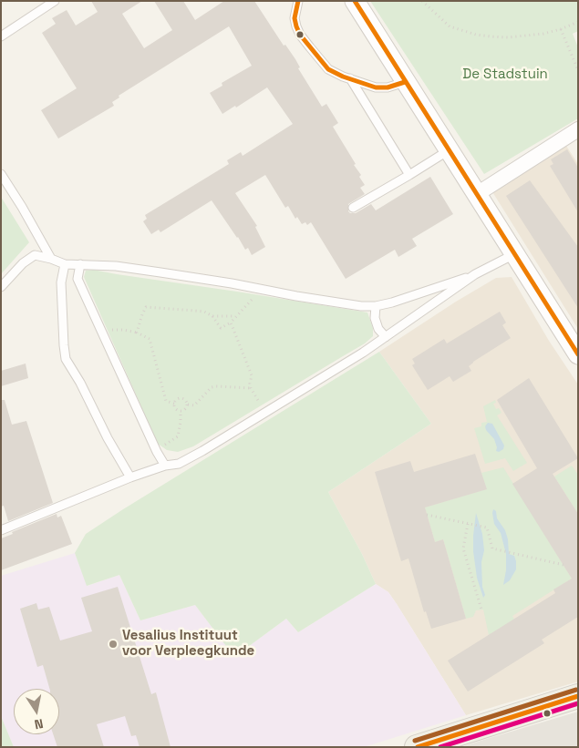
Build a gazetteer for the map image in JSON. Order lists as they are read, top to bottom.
{
  "parks": ["De Stadstuin"],
  "places": ["Vesalius Instituut voor Verpleegkunde"],
  "north": "bottom"
}
